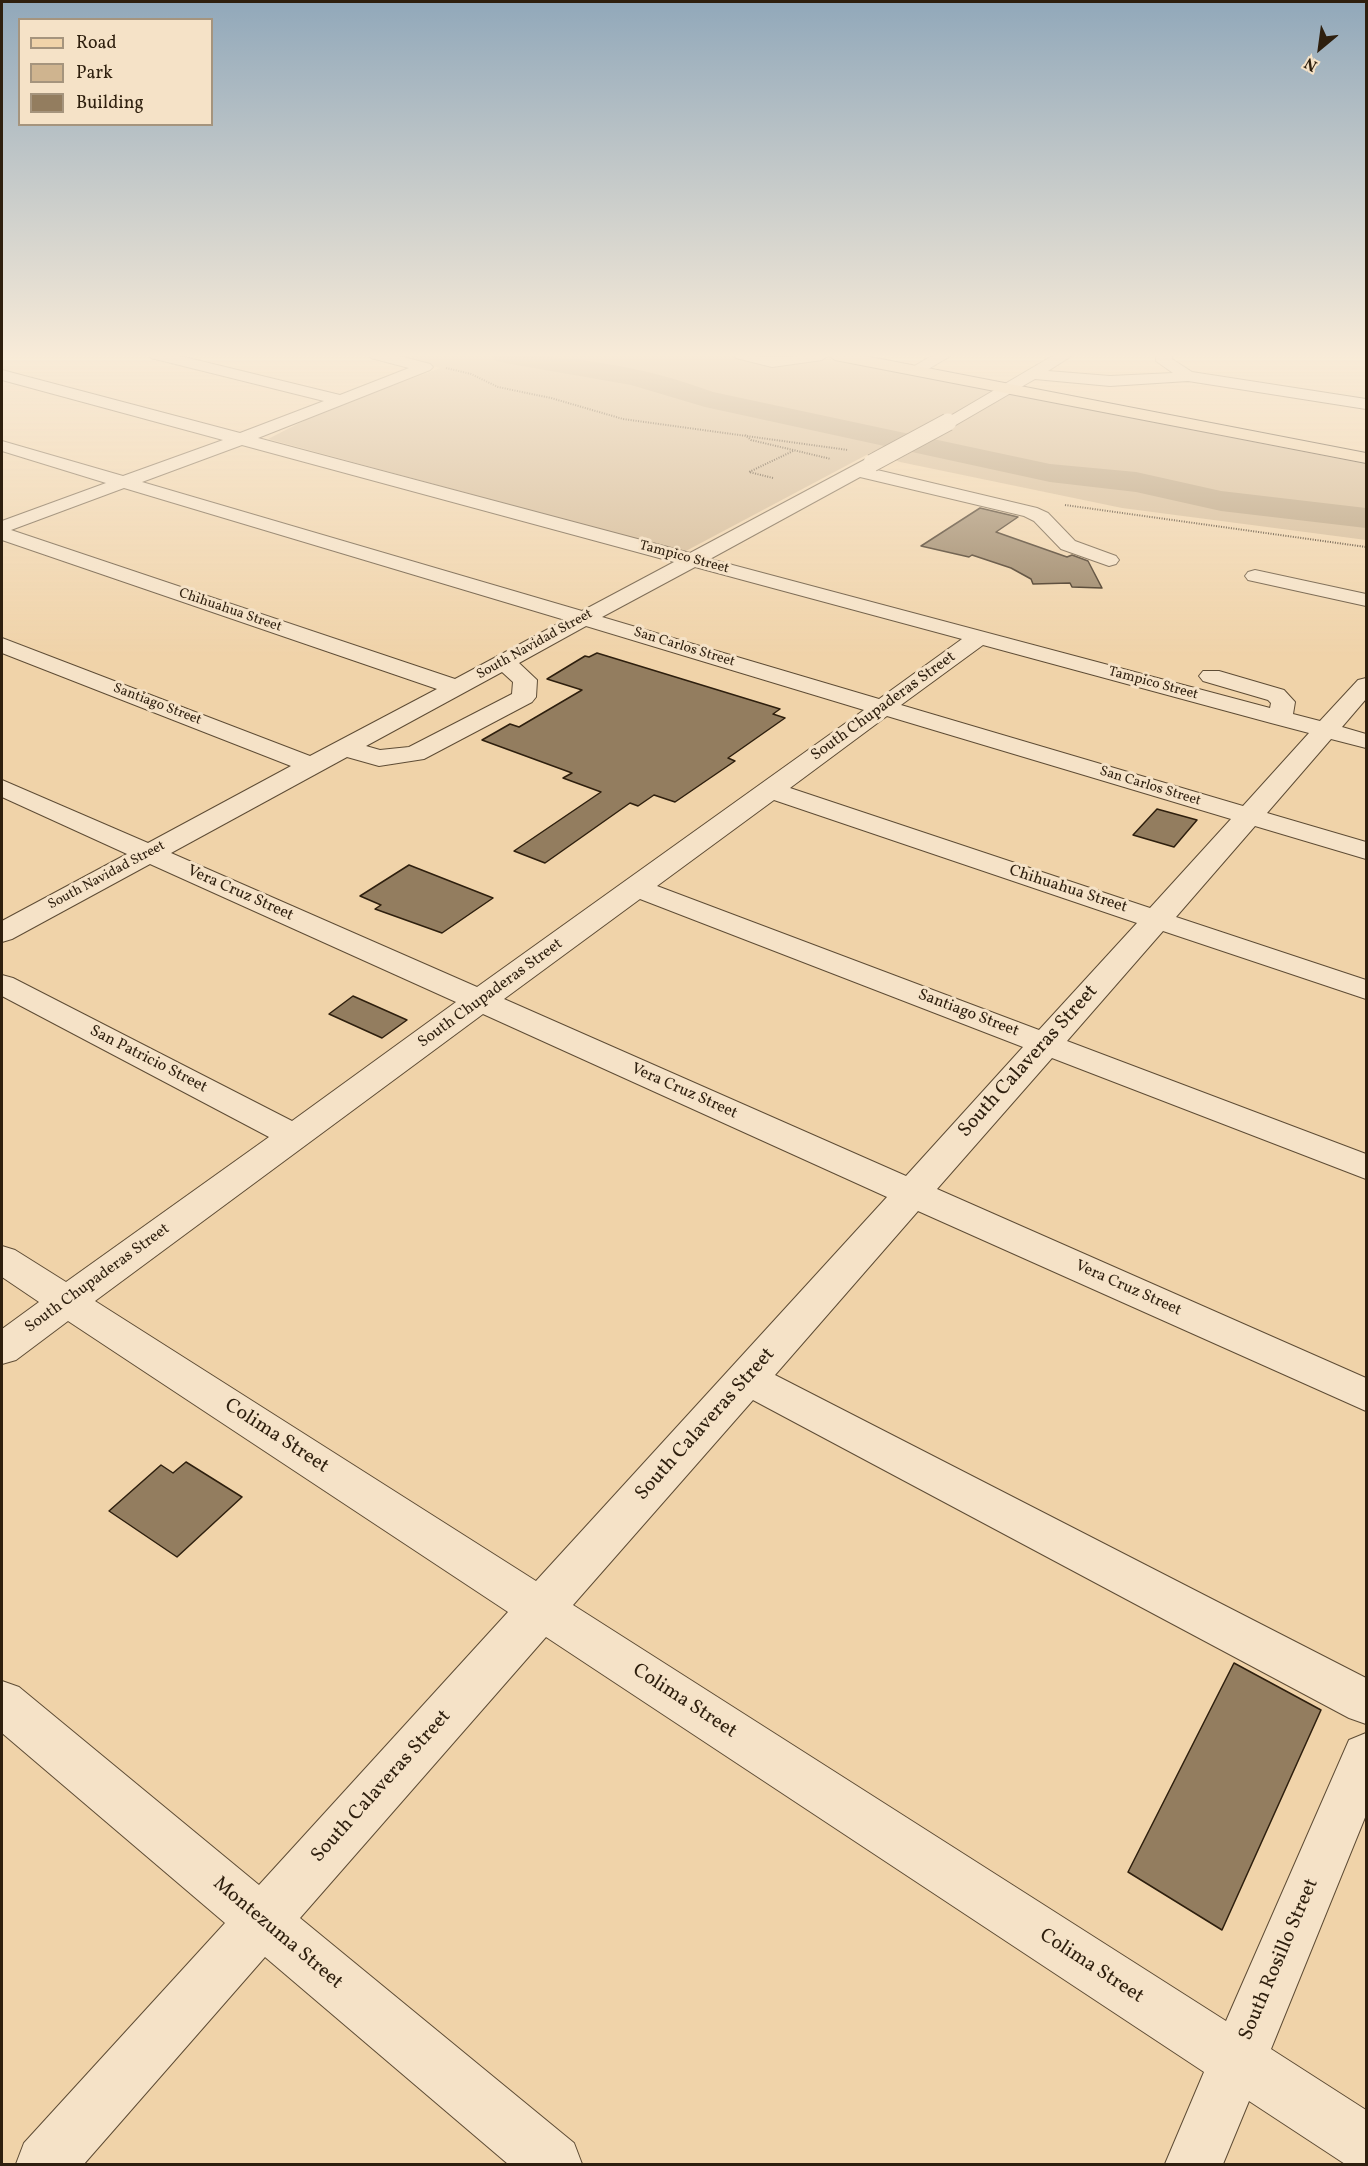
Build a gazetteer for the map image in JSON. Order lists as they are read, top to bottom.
{
  "streets": {
    "street": [
      "Tampico Street",
      "Chihuahua Street",
      "South Navidad Street",
      "San Carlos Street",
      "Santiago Street",
      "South Chupaderas Street",
      "Vera Cruz Street",
      "San Patricio Street",
      "South Calaveras Street",
      "Colima Street",
      "Montezuma Street",
      "South Rosillo Street"
    ]
  },
  "crossings": [
    ["Tampico Street", "South Navidad Street"],
    ["Tampico Street", "South Chupaderas Street"],
    ["Tampico Street", "South Calaveras Street"],
    ["Chihuahua Street", "South Navidad Street"],
    ["Chihuahua Street", "South Chupaderas Street"],
    ["Chihuahua Street", "South Calaveras Street"],
    ["South Navidad Street", "San Carlos Street"],
    ["South Navidad Street", "Santiago Street"],
    ["South Navidad Street", "Vera Cruz Street"],
    ["San Carlos Street", "South Chupaderas Street"],
    ["San Carlos Street", "South Calaveras Street"],
    ["Santiago Street", "South Chupaderas Street"],
    ["Santiago Street", "South Calaveras Street"],
    ["South Chupaderas Street", "Vera Cruz Street"],
    ["South Chupaderas Street", "San Patricio Street"],
    ["South Chupaderas Street", "Colima Street"],
    ["Vera Cruz Street", "South Calaveras Street"],
    ["South Calaveras Street", "Colima Street"],
    ["South Calaveras Street", "Montezuma Street"],
    ["Colima Street", "South Rosillo Street"]
  ],
  "legend": ["Road", "Park", "Building"],
  "north": "bottom left"
}
